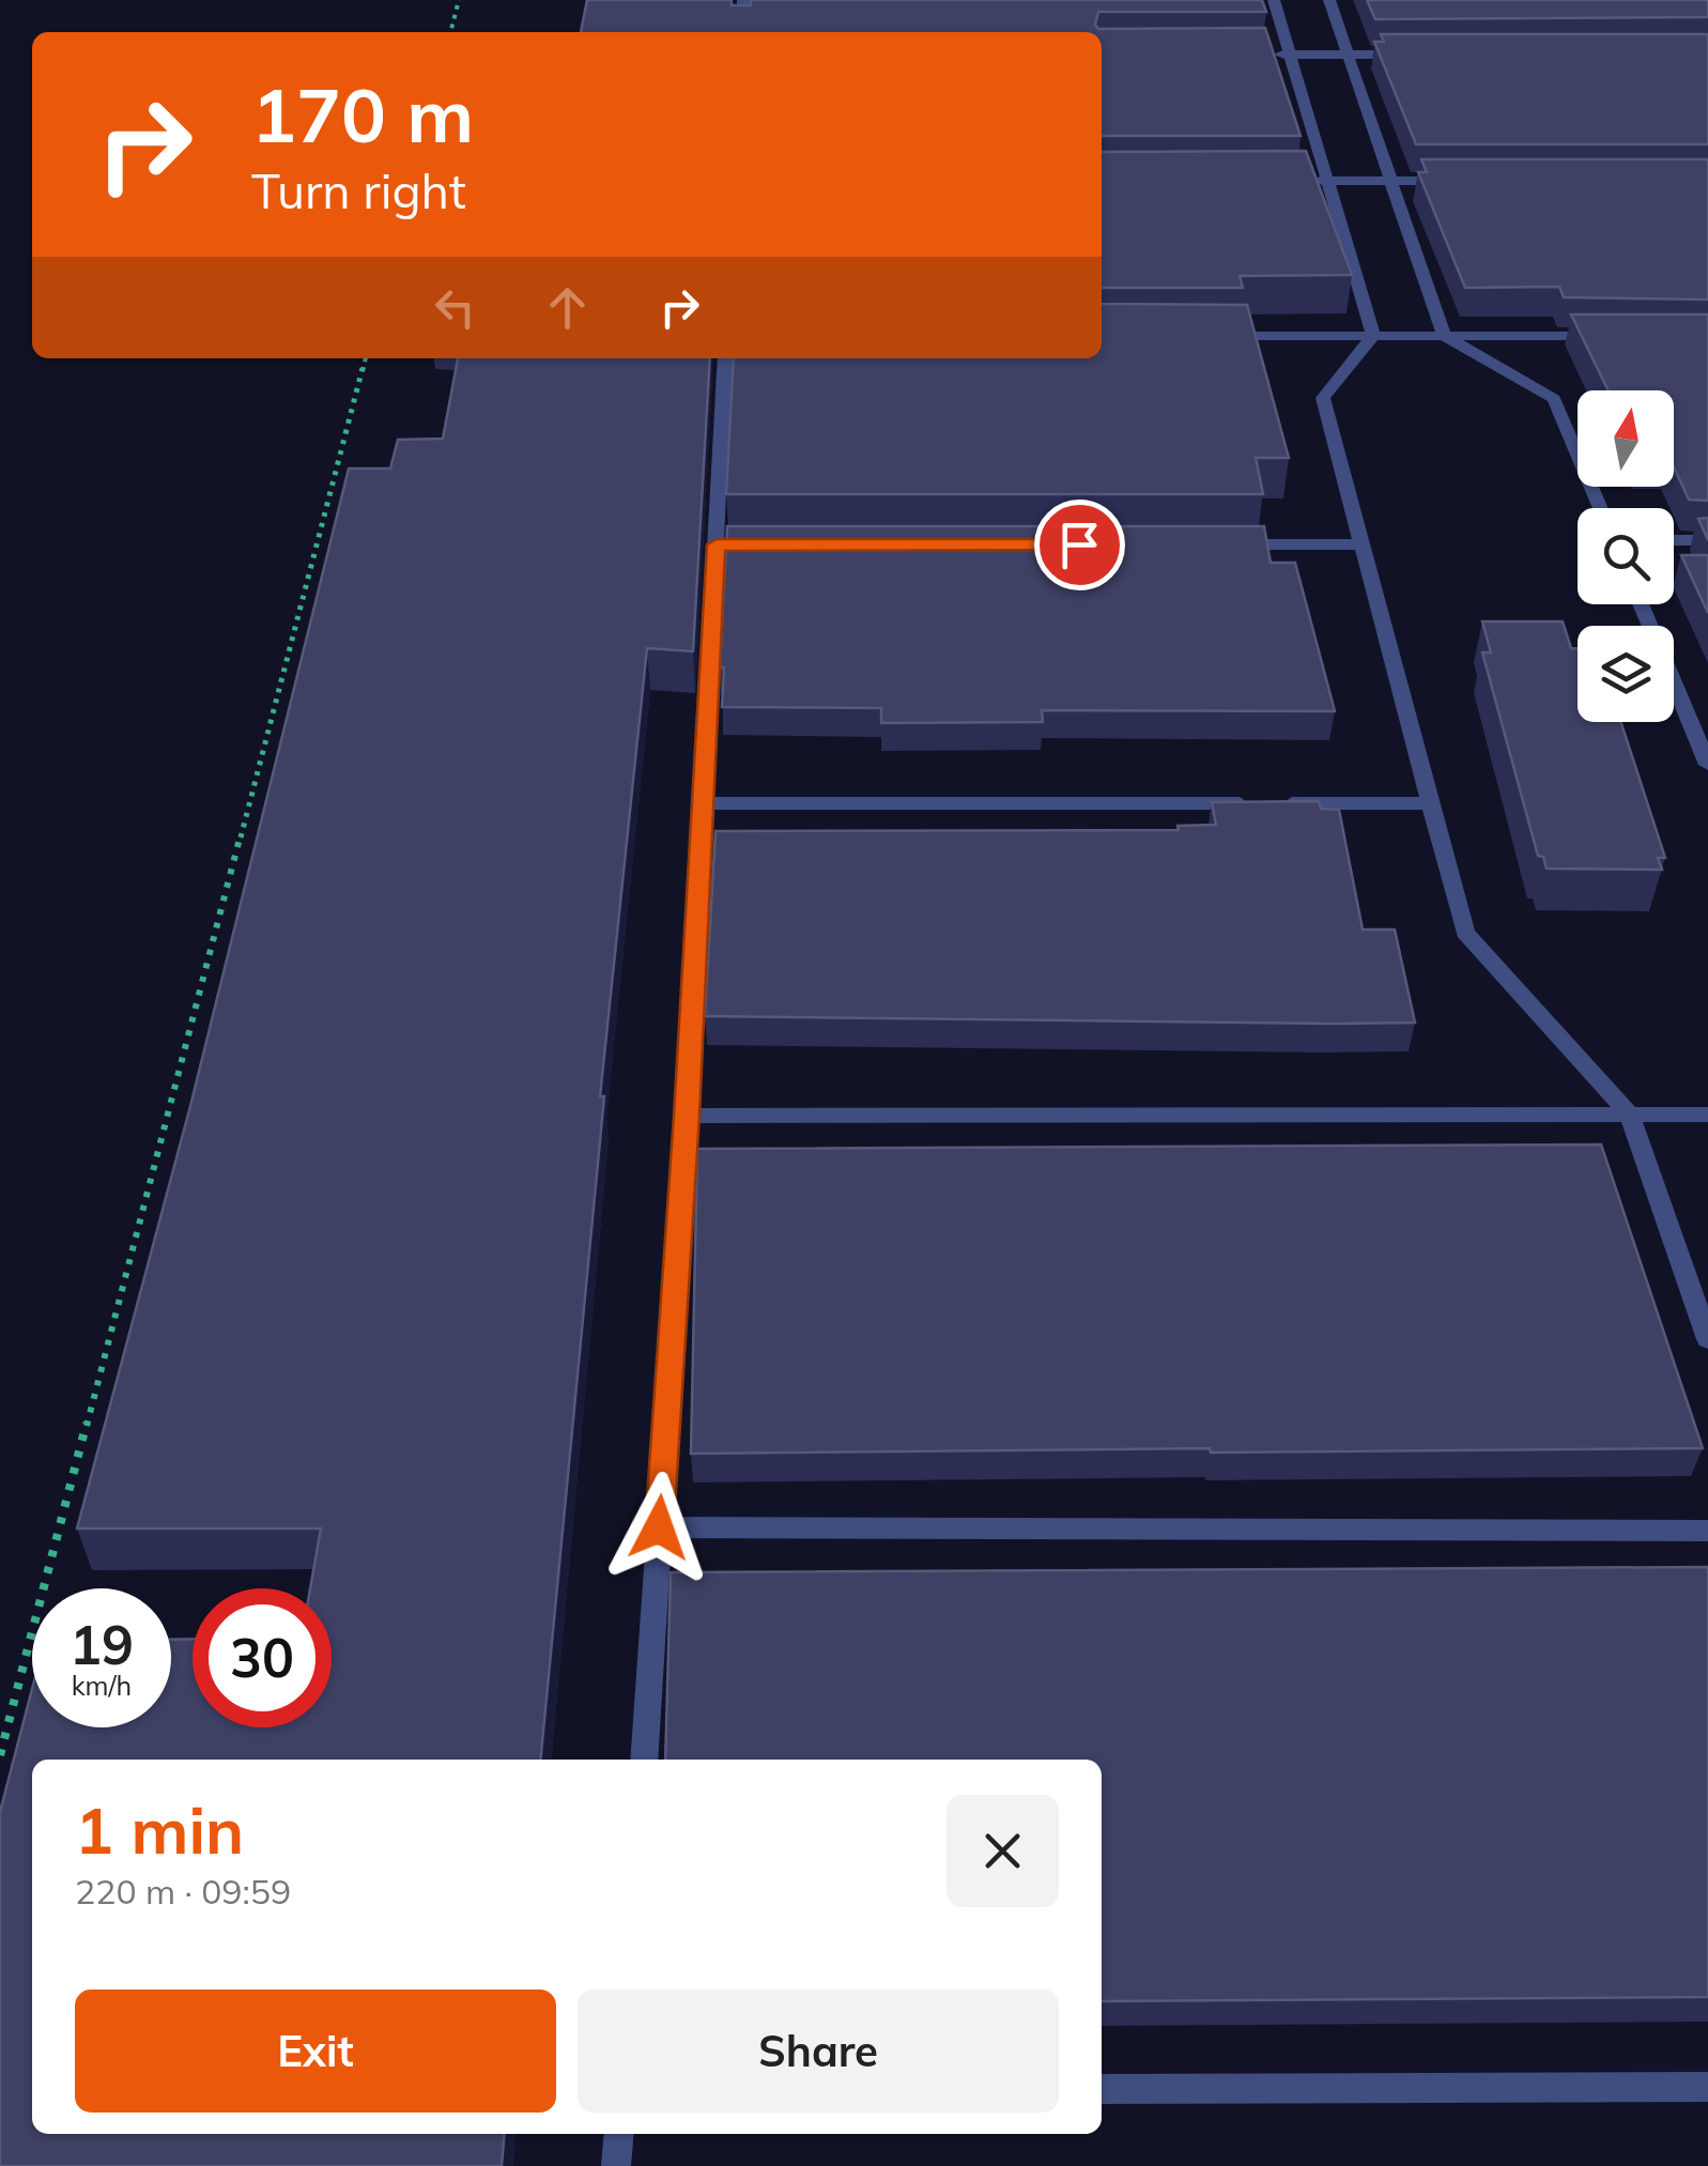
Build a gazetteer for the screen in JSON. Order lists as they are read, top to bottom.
{
  "north": "top",
  "page": {
    "turn": ["170 m", "Turn right"],
    "speed": "19 km/h",
    "limit": "30",
    "heading": ["1 min", "220 m · 09:59"],
    "buttons": ["Exit", "Share"]
  }
}
